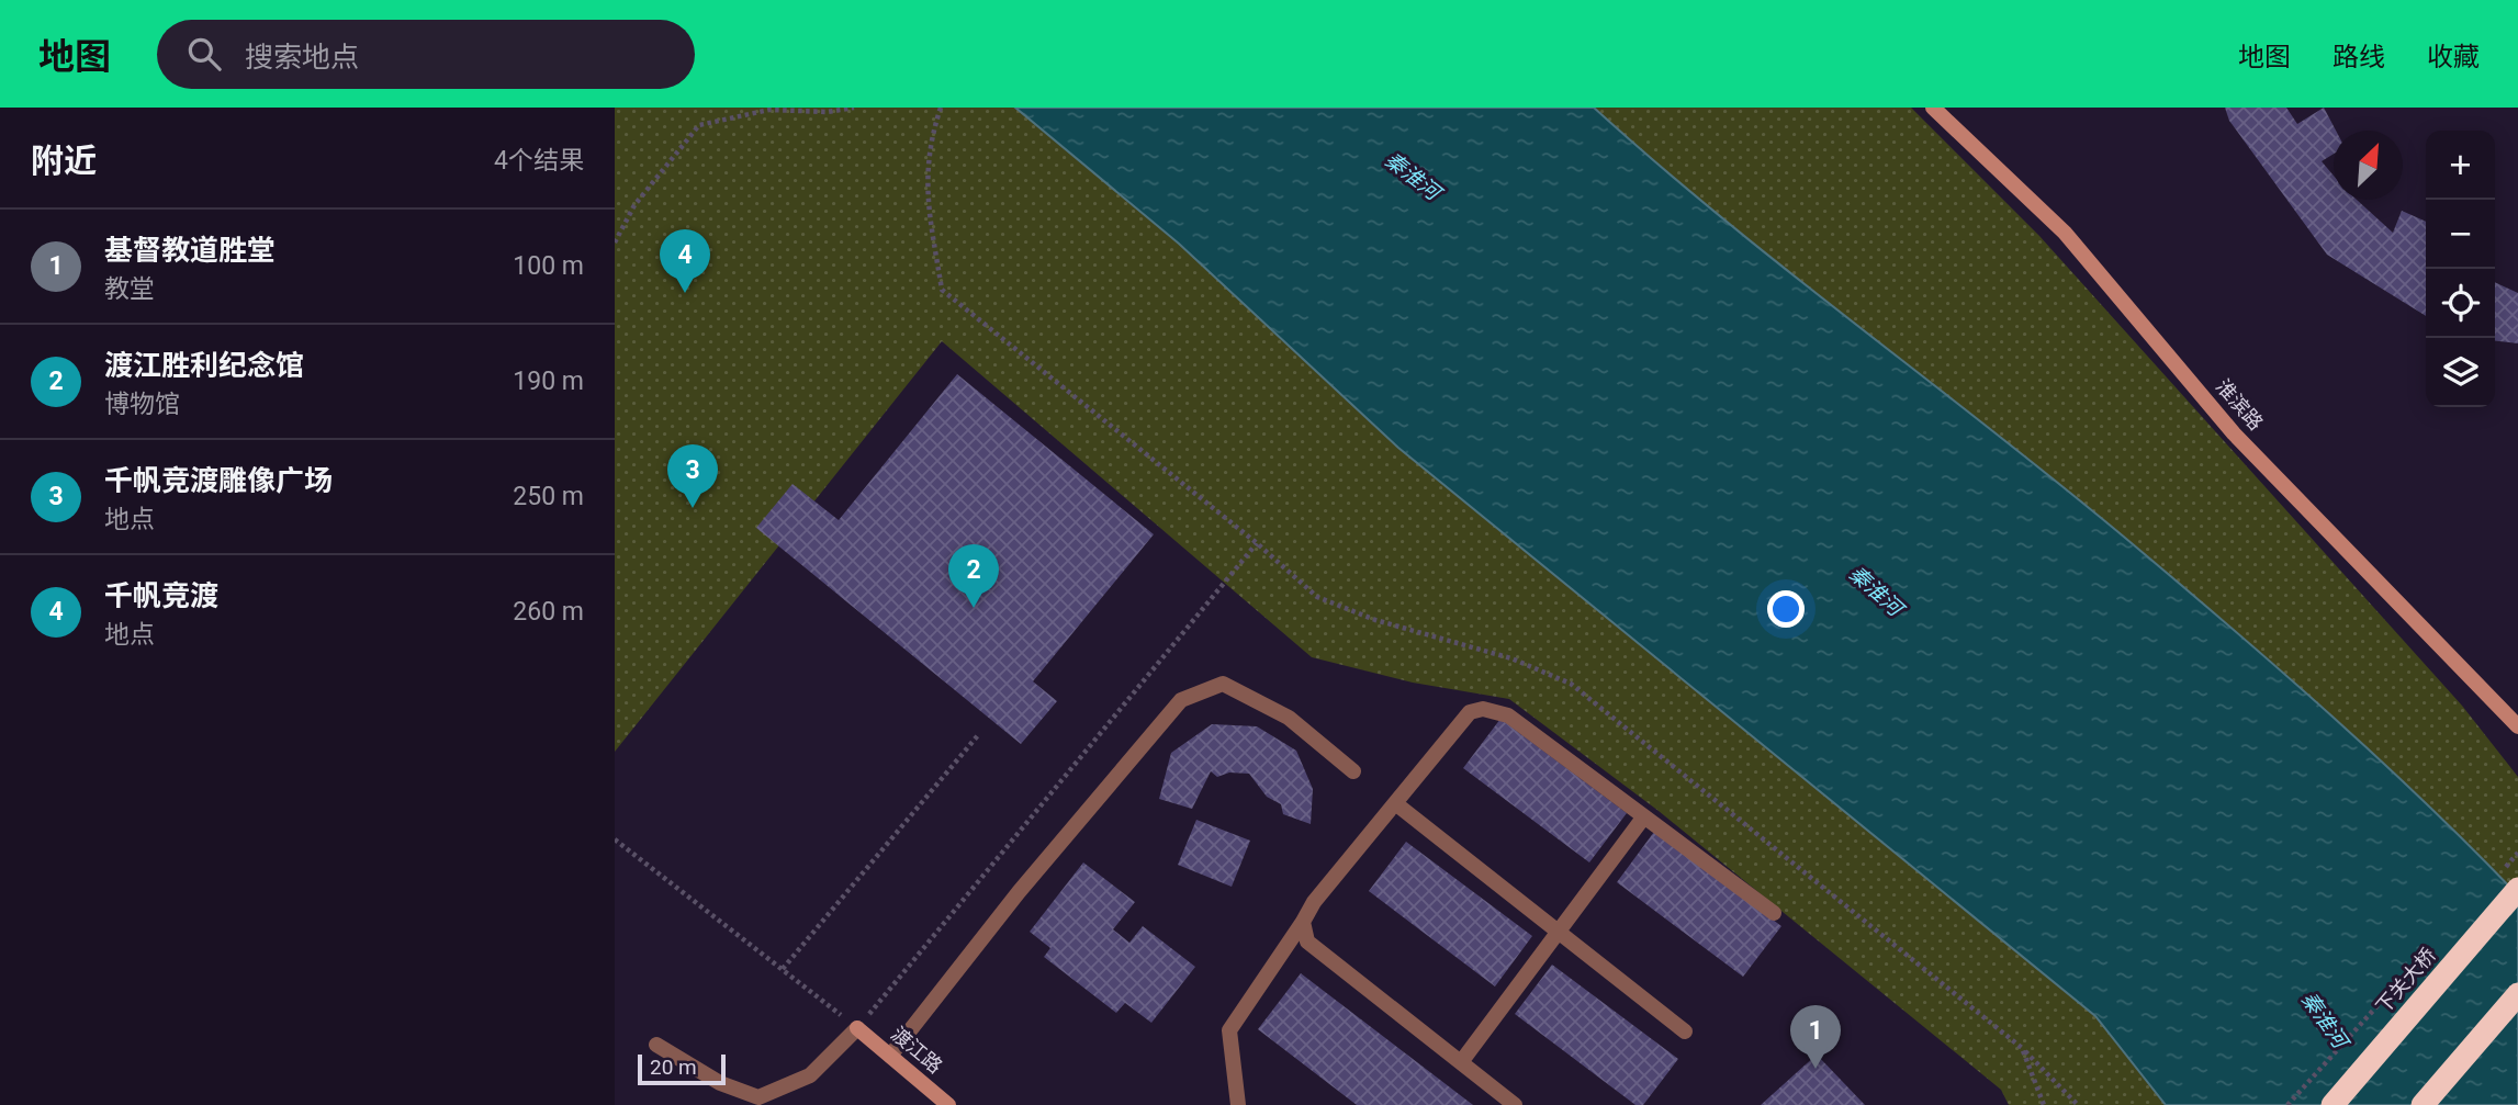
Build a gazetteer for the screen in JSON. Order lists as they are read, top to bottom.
{
  "streets": {
    "highway": ["下关大桥"],
    "street": ["淮滨路", "渡江路"]
  },
  "water": ["秦淮河"],
  "scale_bar": "20 m",
  "north": "top right",
  "page": {
    "header": "地图",
    "search": "搜索地点",
    "nav": ["地图", "路线", "收藏"],
    "heading": ["附近", "4个结果"],
    "map_buttons": ["+", "−"],
    "list": [
      {
        "mark": "1",
        "name": "基督教道胜堂",
        "note": "教堂",
        "value": "100 m"
      },
      {
        "mark": "2",
        "name": "渡江胜利纪念馆",
        "note": "博物馆",
        "value": "190 m"
      },
      {
        "mark": "3",
        "name": "千帆竞渡雕像广场",
        "note": "地点",
        "value": "250 m"
      },
      {
        "mark": "4",
        "name": "千帆竞渡",
        "note": "地点",
        "value": "260 m"
      }
    ],
    "pins": [
      "4",
      "3",
      "2",
      "1"
    ],
    "scale": "20 m"
  }
}
